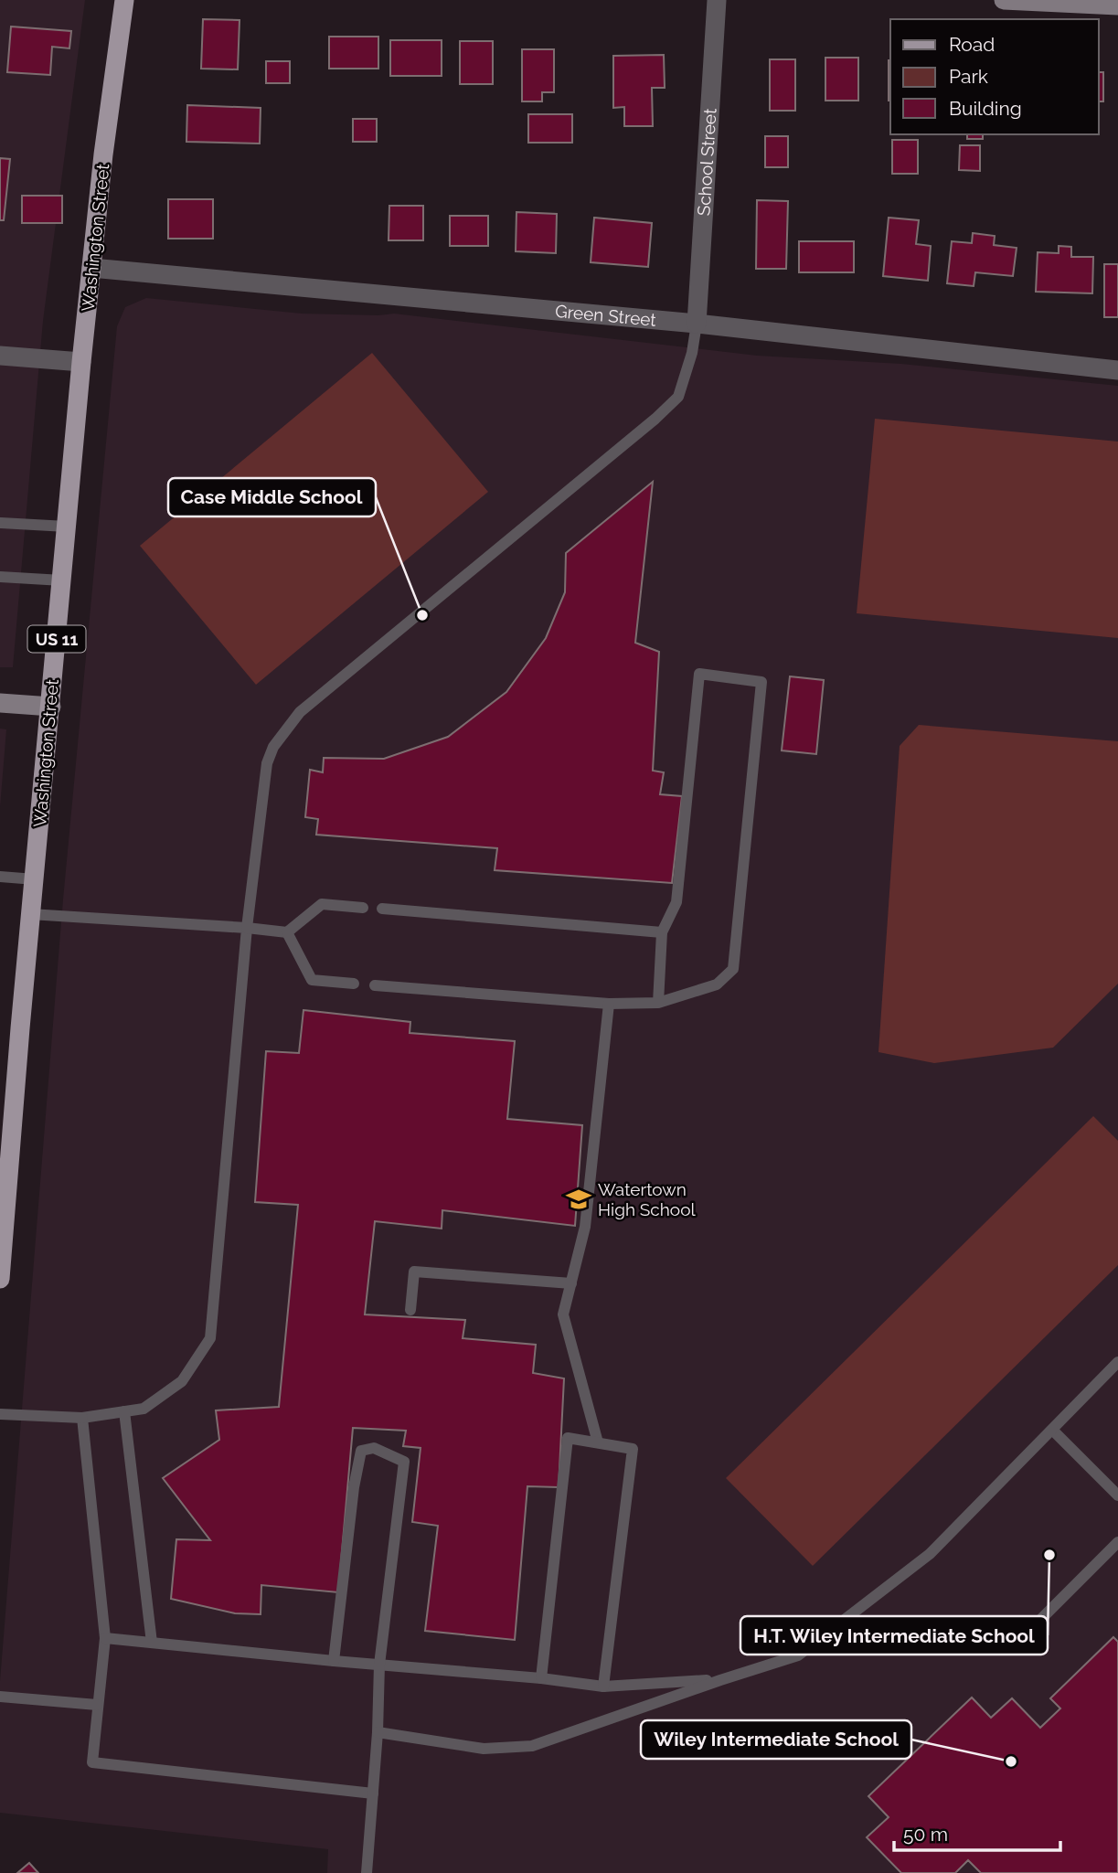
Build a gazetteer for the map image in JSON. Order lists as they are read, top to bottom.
{
  "streets": {
    "main road": ["Washington Street", "US 11"],
    "street": ["School Street", "Green Street"]
  },
  "crossings": [
    ["School Street", "Green Street"],
    ["Washington Street", "Green Street"]
  ],
  "places": {
    "other": ["Case Middle School", "H.T. Wiley Intermediate School", "Wiley Intermediate School"],
    "school or university": ["Watertown High School"]
  },
  "legend": ["Road", "Park", "Building"],
  "scale_bar": "50 m"
}
